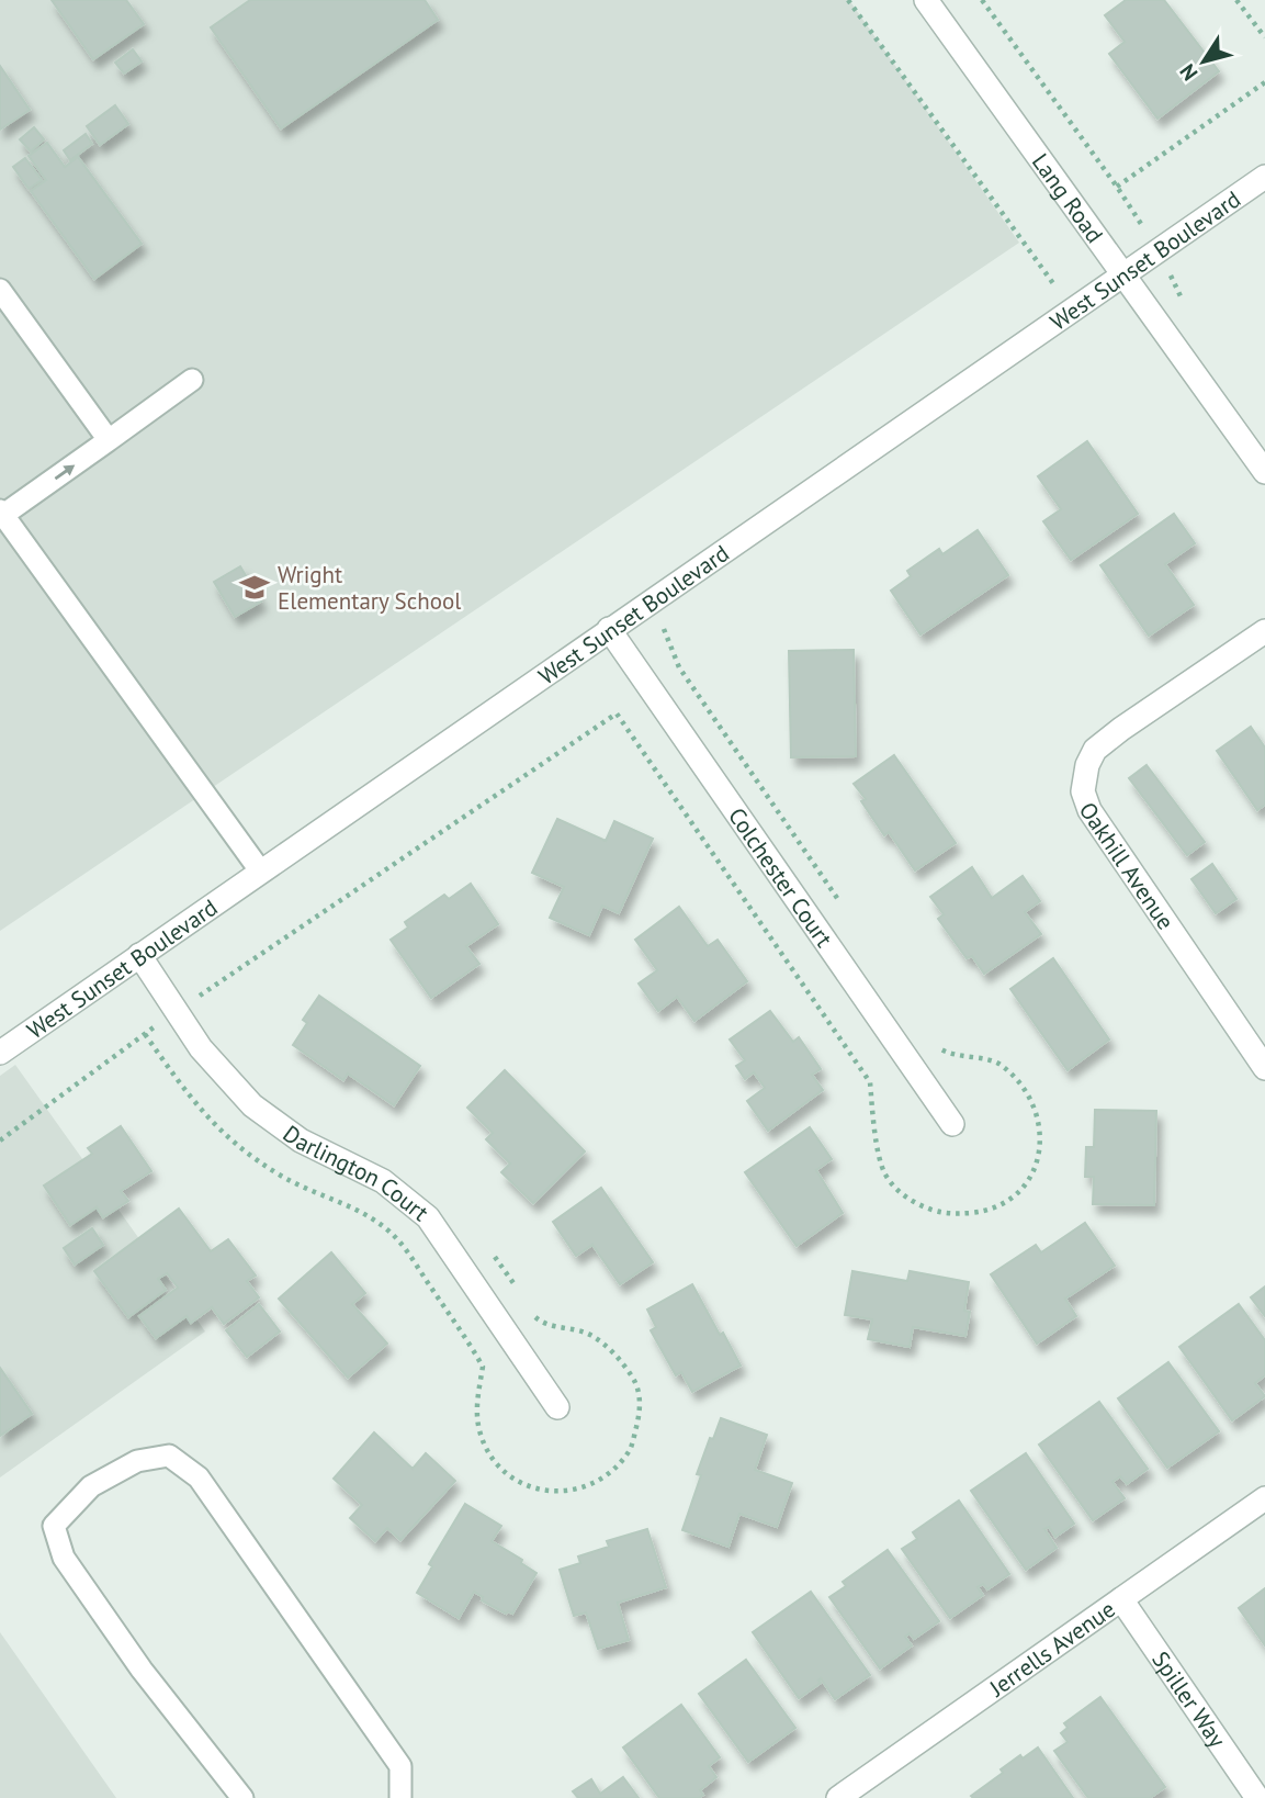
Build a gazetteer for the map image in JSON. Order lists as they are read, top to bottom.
{
  "streets": {
    "street": [
      "Lang Road",
      "West Sunset Boulevard",
      "Oakhill Avenue",
      "Colchester Court",
      "Darlington Court",
      "Jerrells Avenue",
      "Spiller Way"
    ]
  },
  "crossings": [
    ["Lang Road", "West Sunset Boulevard"],
    ["West Sunset Boulevard", "Colchester Court"],
    ["West Sunset Boulevard", "Darlington Court"],
    ["Jerrells Avenue", "Spiller Way"]
  ],
  "places": {
    "school or university": ["Wright Elementary School"]
  },
  "north": "bottom left"
}
